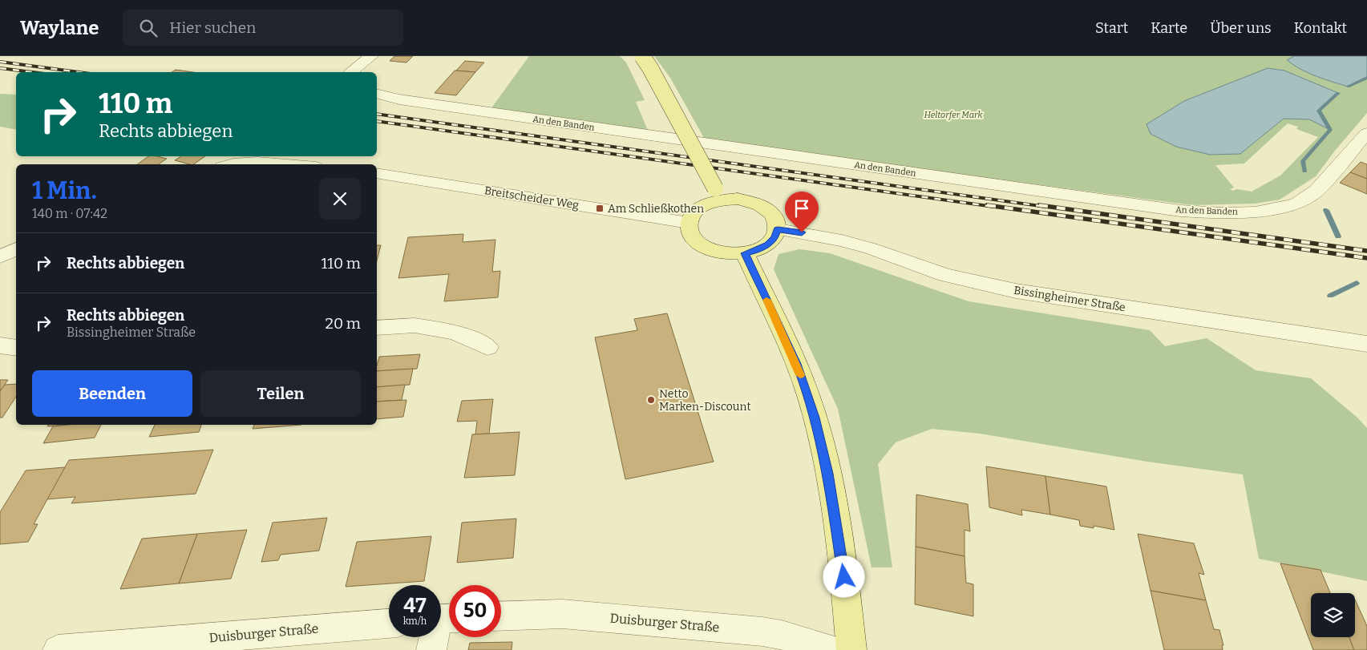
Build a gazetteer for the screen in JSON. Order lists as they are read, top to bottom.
{
  "streets": {
    "street": [
      "An den Banden",
      "Breitscheider Weg",
      "Bissingheimer Straße",
      "Duisburger Straße"
    ]
  },
  "crossings": [
    ["Breitscheider Weg", "Bissingheimer Straße"]
  ],
  "parks": ["Heltorfer Mark"],
  "places": {
    "transit": ["Am Schließkothen"],
    "other": ["Netto Marken-Discount"]
  },
  "page": {
    "header": "Waylane",
    "search": "Hier suchen",
    "nav": [
      "Start",
      "Karte",
      "Über uns",
      "Kontakt"
    ],
    "turn": ["110 m", "Rechts abbiegen"],
    "heading": ["1 Min.", "140 m · 07:42"],
    "list": [
      {
        "name": "Rechts abbiegen",
        "value": "110 m"
      },
      {
        "name": "Rechts abbiegen",
        "note": "Bissingheimer Straße",
        "value": "20 m"
      }
    ],
    "buttons": ["Beenden", "Teilen"],
    "speed": "47 km/h",
    "limit": "50"
  }
}
